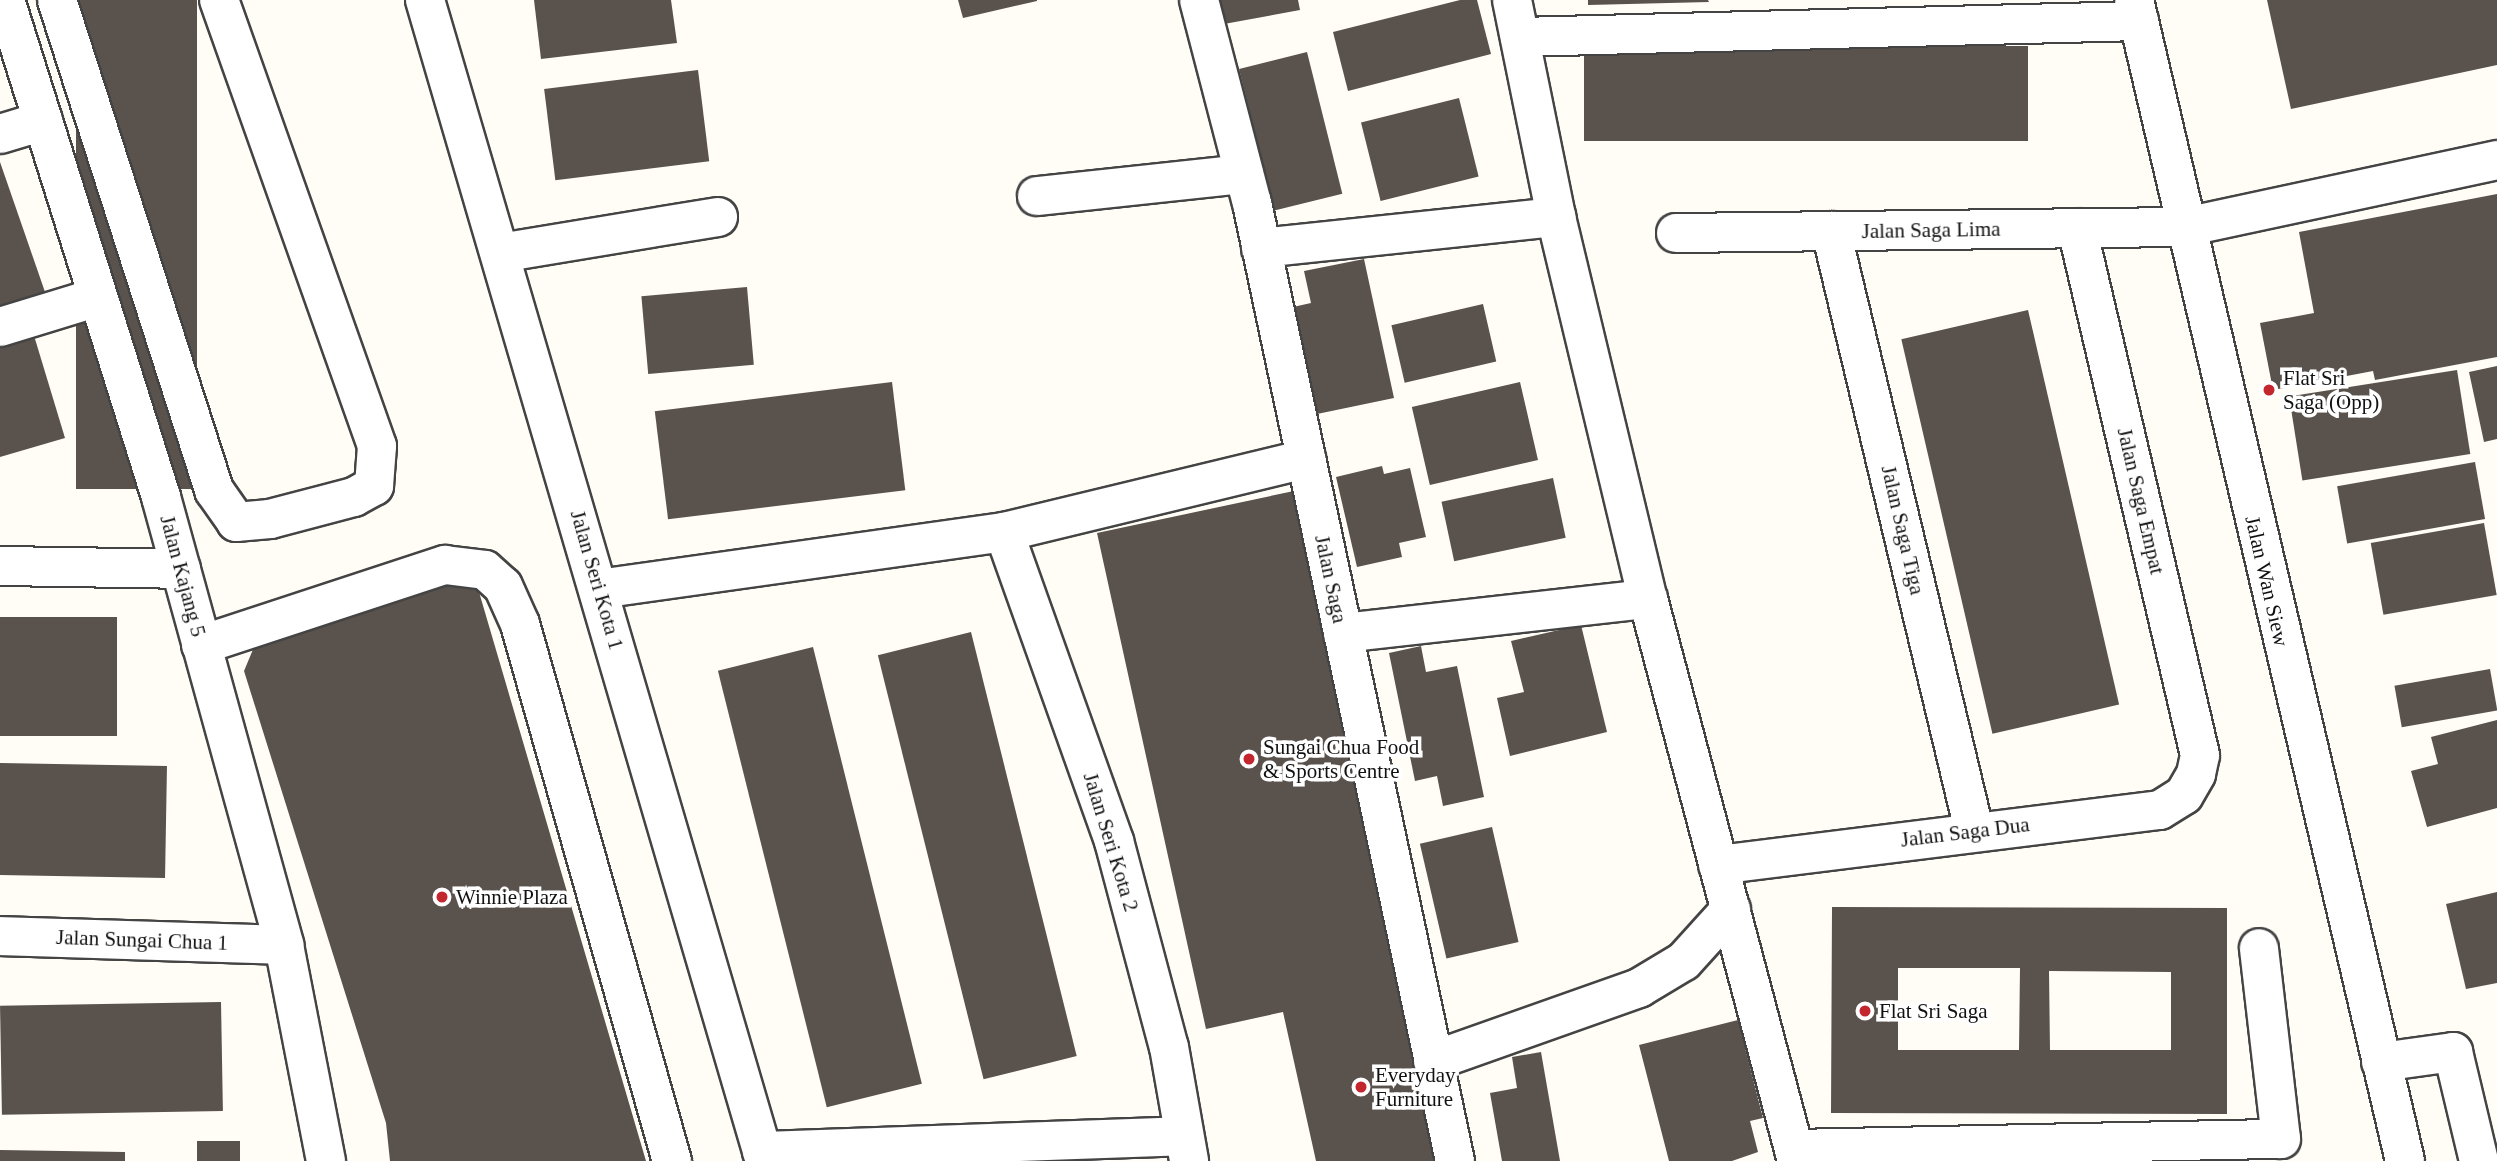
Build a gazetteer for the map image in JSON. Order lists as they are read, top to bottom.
{
  "streets": {
    "street": [
      "Jalan Saga Lima",
      "Jalan Saga Empat",
      "Jalan Saga Tiga",
      "Jalan Kajang 5",
      "Jalan Saga",
      "Jalan Seri Kota 1",
      "Jalan Wan Siew",
      "Jalan Saga Dua",
      "Jalan Seri Kota 2",
      "Jalan Sungai Chua 1"
    ]
  },
  "crossings": [
    ["Jalan Saga Lima", "Jalan Saga Empat"],
    ["Jalan Saga Lima", "Jalan Saga Tiga"],
    ["Jalan Saga Lima", "Jalan Wan Siew"],
    ["Jalan Saga Empat", "Jalan Saga Dua"],
    ["Jalan Saga Tiga", "Jalan Saga Dua"],
    ["Jalan Kajang 5", "Jalan Sungai Chua 1"]
  ],
  "places": [
    "Flat Sri Saga (Opp)",
    "Sungai Chua Food & Sports Centre",
    "Winnie Plaza",
    "Flat Sri Saga",
    "Everyday Furniture"
  ]
}
